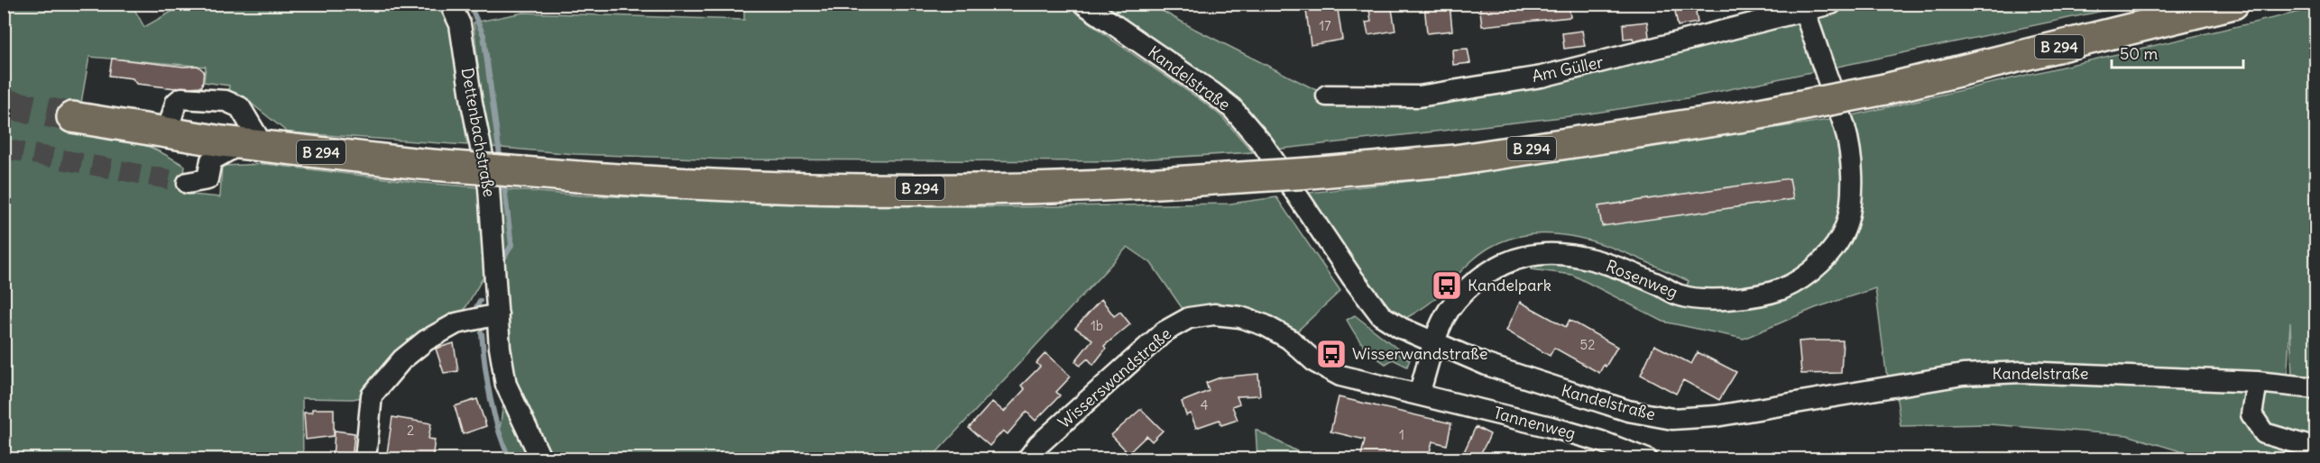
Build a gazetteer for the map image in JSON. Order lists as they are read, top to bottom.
{
  "streets": {
    "highway": ["B 294"],
    "street": [
      "Am Güller",
      "Kandelstraße",
      "Dettenbachstraße",
      "Rosenweg",
      "Wisserswandstraße",
      "Tannenweg"
    ]
  },
  "crossings": [
    ["Am Güller", "Rosenweg"],
    ["Kandelstraße", "Rosenweg"],
    ["Rosenweg", "Wisserswandstraße"],
    ["Rosenweg", "Tannenweg"],
    ["Wisserswandstraße", "Tannenweg"]
  ],
  "places": {
    "bus stop": ["Kandelpark", "Wisserwandstraße"]
  },
  "house_numbers": [
    "17",
    "1b",
    "52",
    "4",
    "2",
    "1"
  ],
  "scale_bar": "50 m"
}
